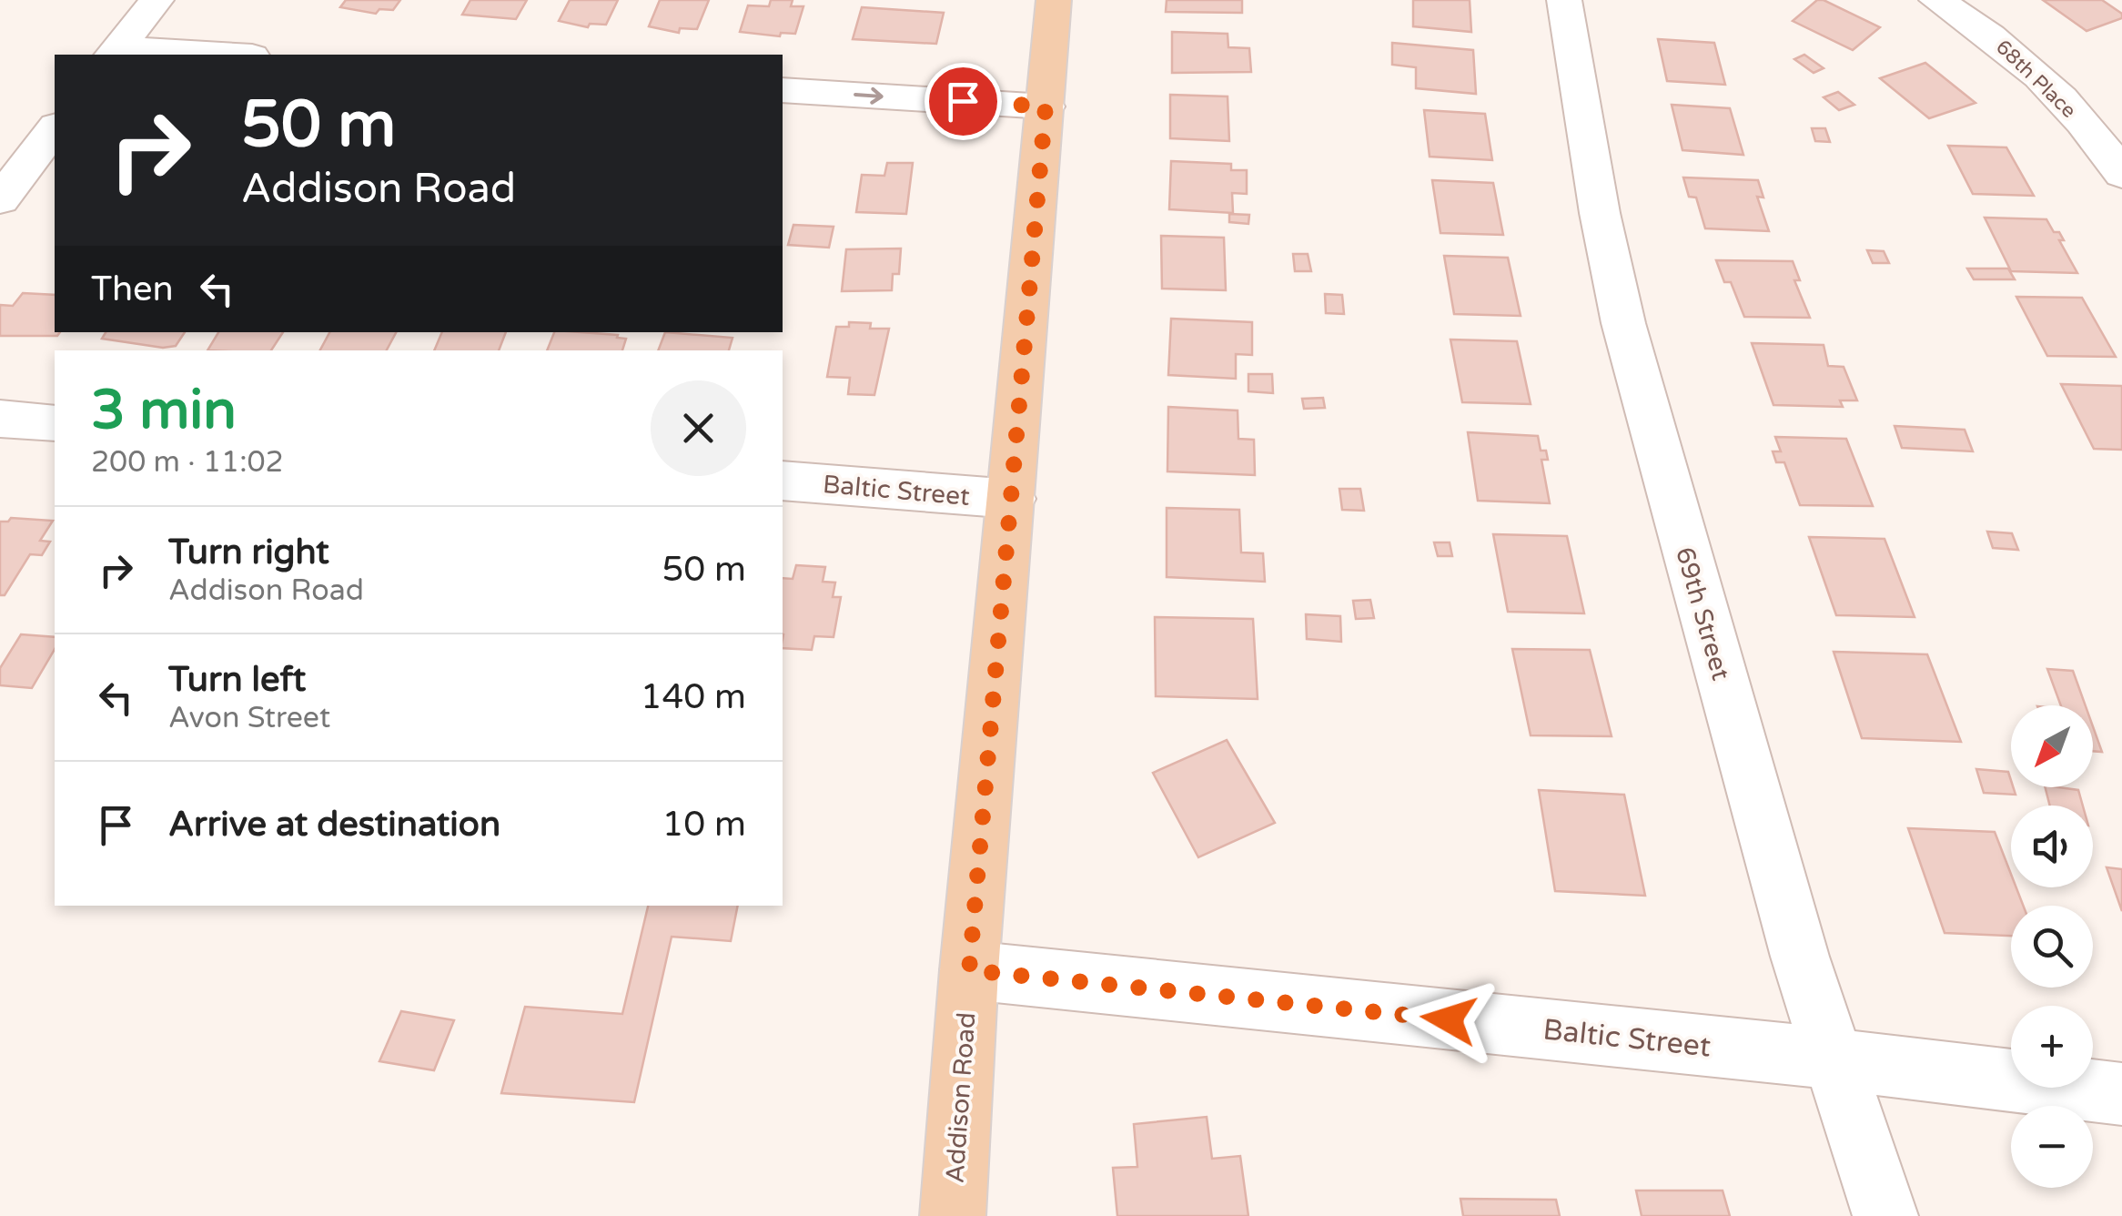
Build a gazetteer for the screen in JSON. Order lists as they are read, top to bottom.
{
  "streets": {
    "main road": ["Addison Road"],
    "street": ["68th Place", "Baltic Street", "69th Street"]
  },
  "crossings": [
    ["Baltic Street", "69th Street"],
    ["Baltic Street", "Addison Road"]
  ],
  "north": "bottom left",
  "page": {
    "turn": ["50 m", "Addison Road"],
    "then": "Then",
    "heading": ["3 min", "200 m · 11:02"],
    "list": [
      {
        "name": "Turn right",
        "note": "Addison Road",
        "value": "50 m"
      },
      {
        "name": "Turn left",
        "note": "Avon Street",
        "value": "140 m"
      },
      {
        "name": "Arrive at destination",
        "value": "10 m"
      }
    ],
    "map_buttons": ["+", "−"]
  }
}
